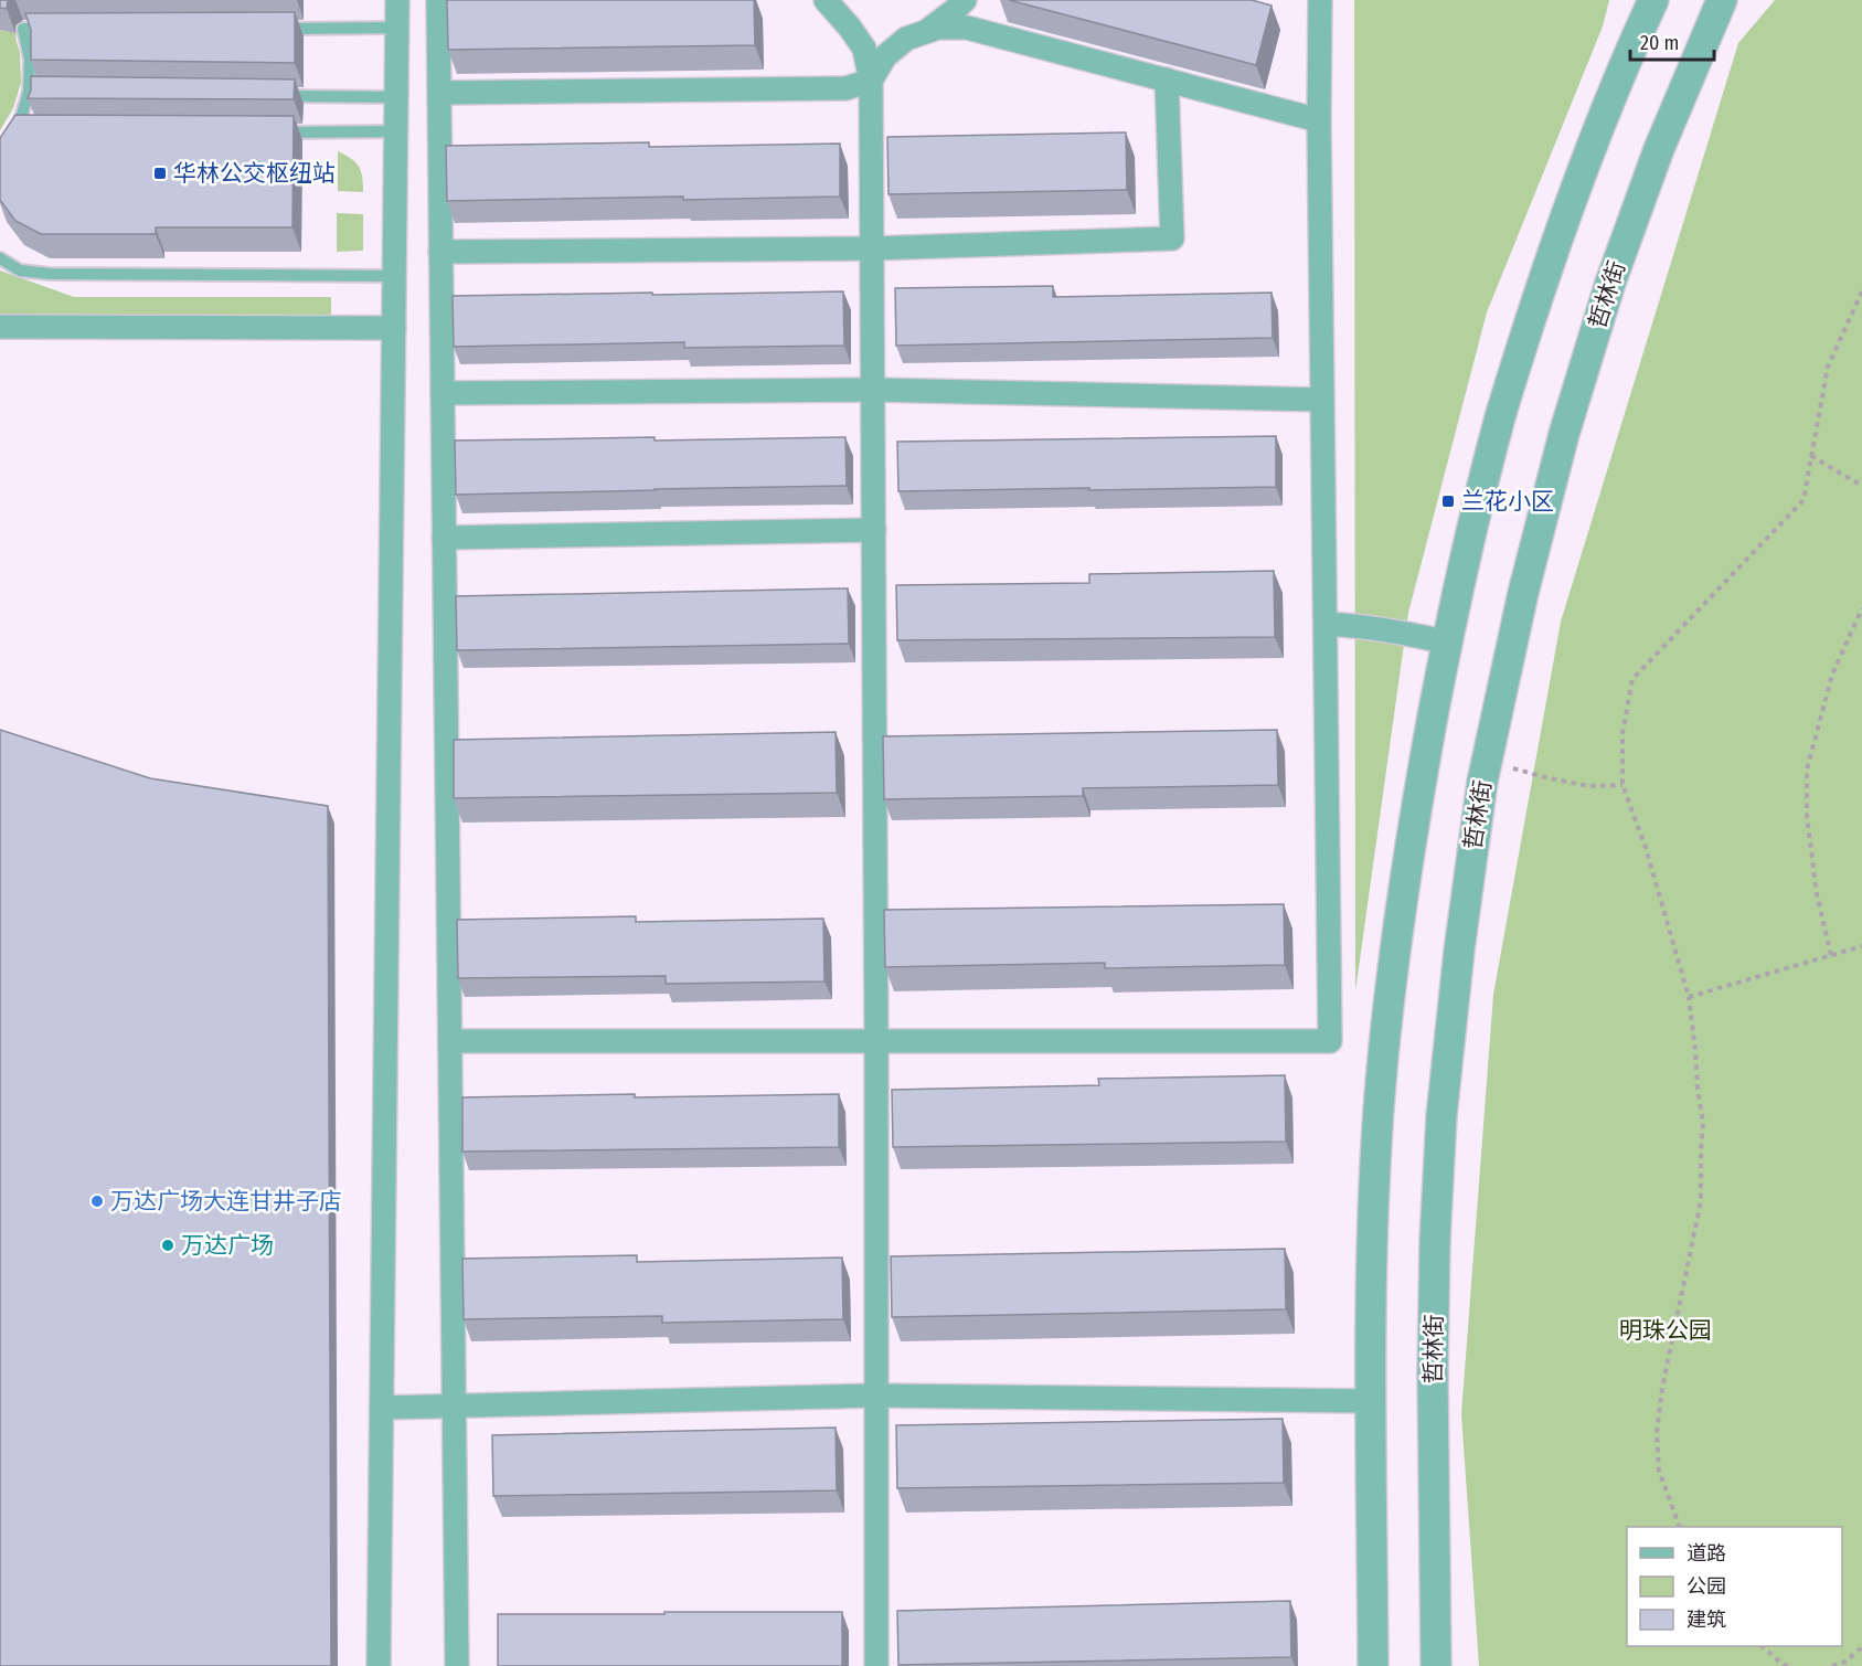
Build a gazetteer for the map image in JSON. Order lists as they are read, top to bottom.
{
  "streets": {
    "street": ["哲林街"]
  },
  "parks": ["明珠公园"],
  "places": {
    "transit": ["华林公交枢纽站", "兰花小区"],
    "other": ["万达广场大连甘井子店", "万达广场"]
  },
  "legend": ["道路", "公园", "建筑"],
  "scale_bar": "20 m"
}
